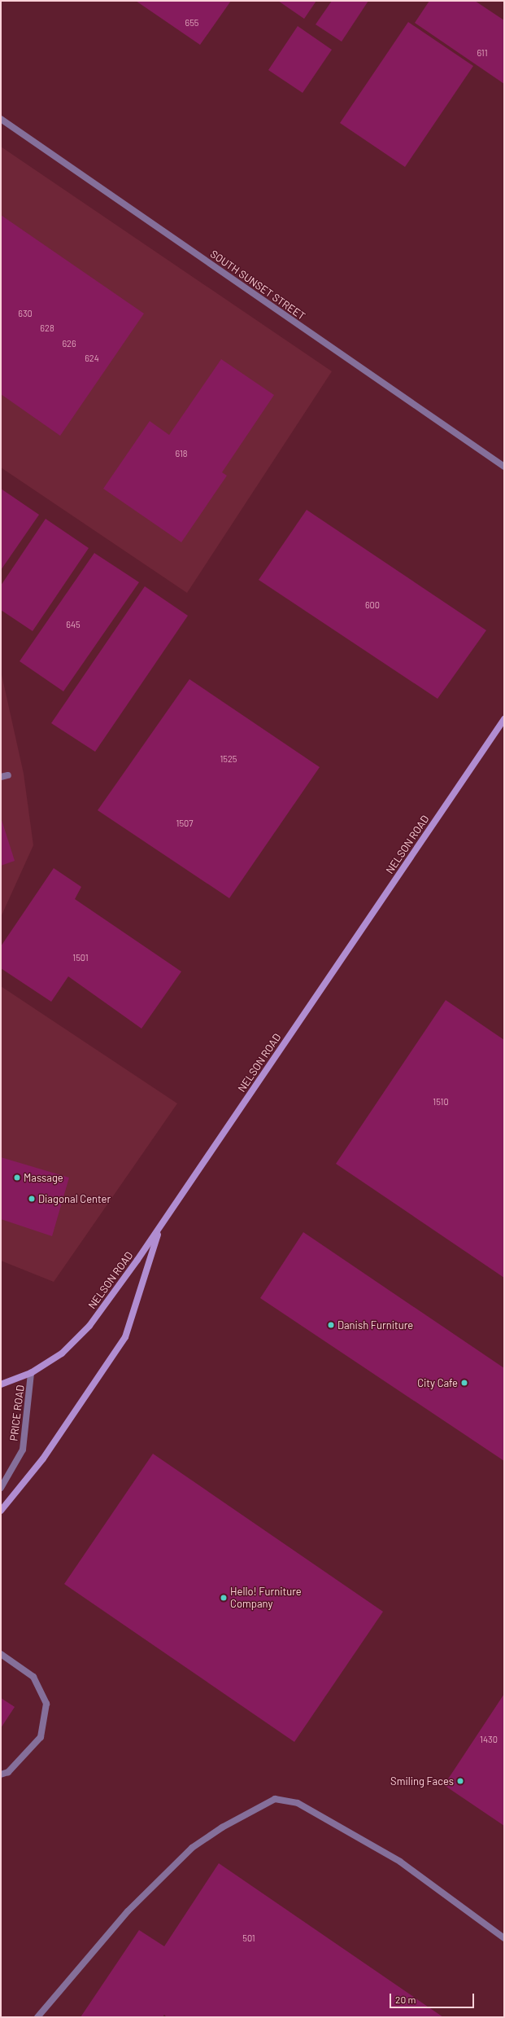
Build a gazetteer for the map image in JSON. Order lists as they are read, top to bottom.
{
  "streets": {
    "main road": ["NELSON ROAD"],
    "street": ["SOUTH SUNSET STREET", "PRICE ROAD"]
  },
  "crossings": [
    ["NELSON ROAD", "PRICE ROAD"]
  ],
  "places": [
    "Massage",
    "Diagonal Center",
    "Danish Furniture",
    "City Cafe",
    "Hello! Furniture Company",
    "Smiling Faces"
  ],
  "house_numbers": [
    "655",
    "611",
    "630",
    "628",
    "626",
    "624",
    "618",
    "600",
    "645",
    "1525",
    "1507",
    "1501",
    "1510",
    "1430",
    "501"
  ],
  "scale_bar": "20 m"
}
